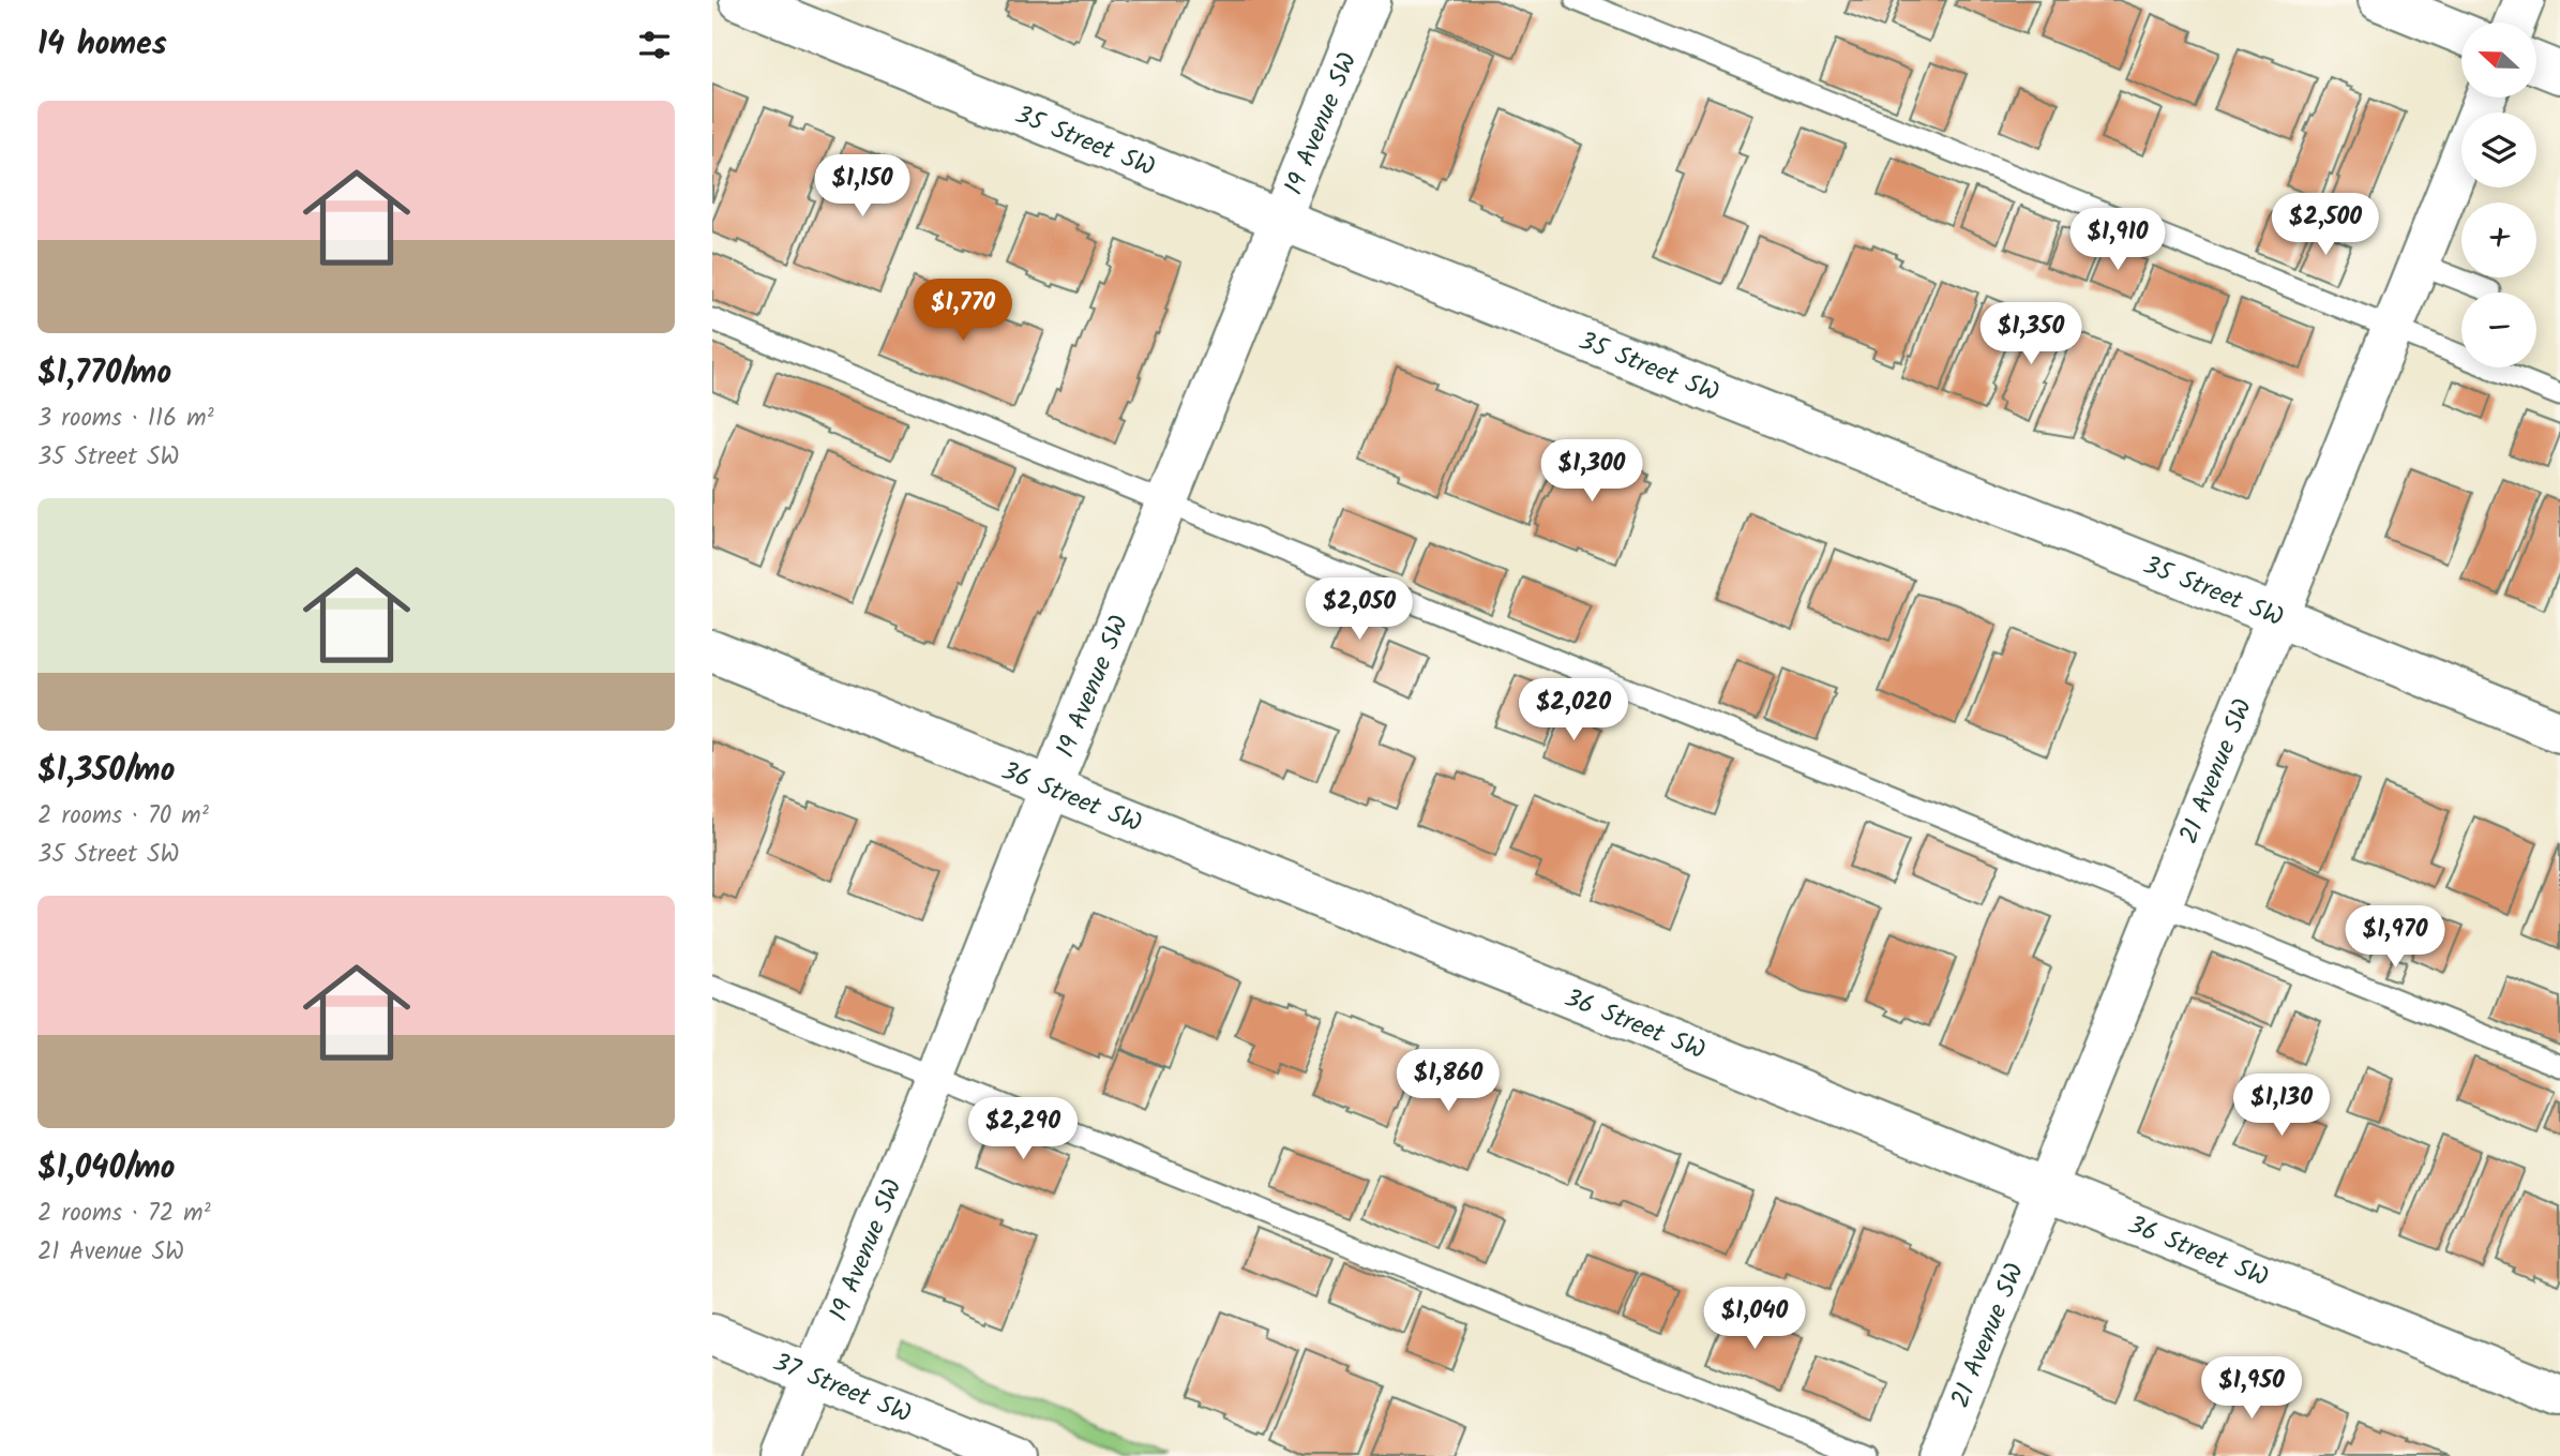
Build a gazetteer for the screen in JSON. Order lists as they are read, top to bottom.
{
  "streets": {
    "street": [
      "19 Avenue SW",
      "35 Street SW",
      "21 Avenue SW",
      "36 Street SW",
      "37 Street SW"
    ]
  },
  "crossings": [
    ["19 Avenue SW", "35 Street SW"],
    ["19 Avenue SW", "36 Street SW"],
    ["19 Avenue SW", "37 Street SW"],
    ["35 Street SW", "21 Avenue SW"],
    ["21 Avenue SW", "36 Street SW"]
  ],
  "north": "left",
  "page": {
    "heading": "14 homes",
    "map_buttons": ["+", "−"],
    "list": [
      {
        "name": "$1,770/mo",
        "note": "3 rooms · 116 m² · 35 Street SW"
      },
      {
        "name": "$1,350/mo",
        "note": "2 rooms · 70 m² · 35 Street SW"
      },
      {
        "name": "$1,040/mo",
        "note": "2 rooms · 72 m² · 21 Avenue SW"
      }
    ],
    "price": [
      "$1,150",
      "$2,500",
      "$1,910",
      "$1,770",
      "$1,350",
      "$1,300",
      "$2,050",
      "$2,020",
      "$1,970",
      "$1,860",
      "$1,130",
      "$2,290",
      "$1,040",
      "$1,950"
    ]
  }
}
